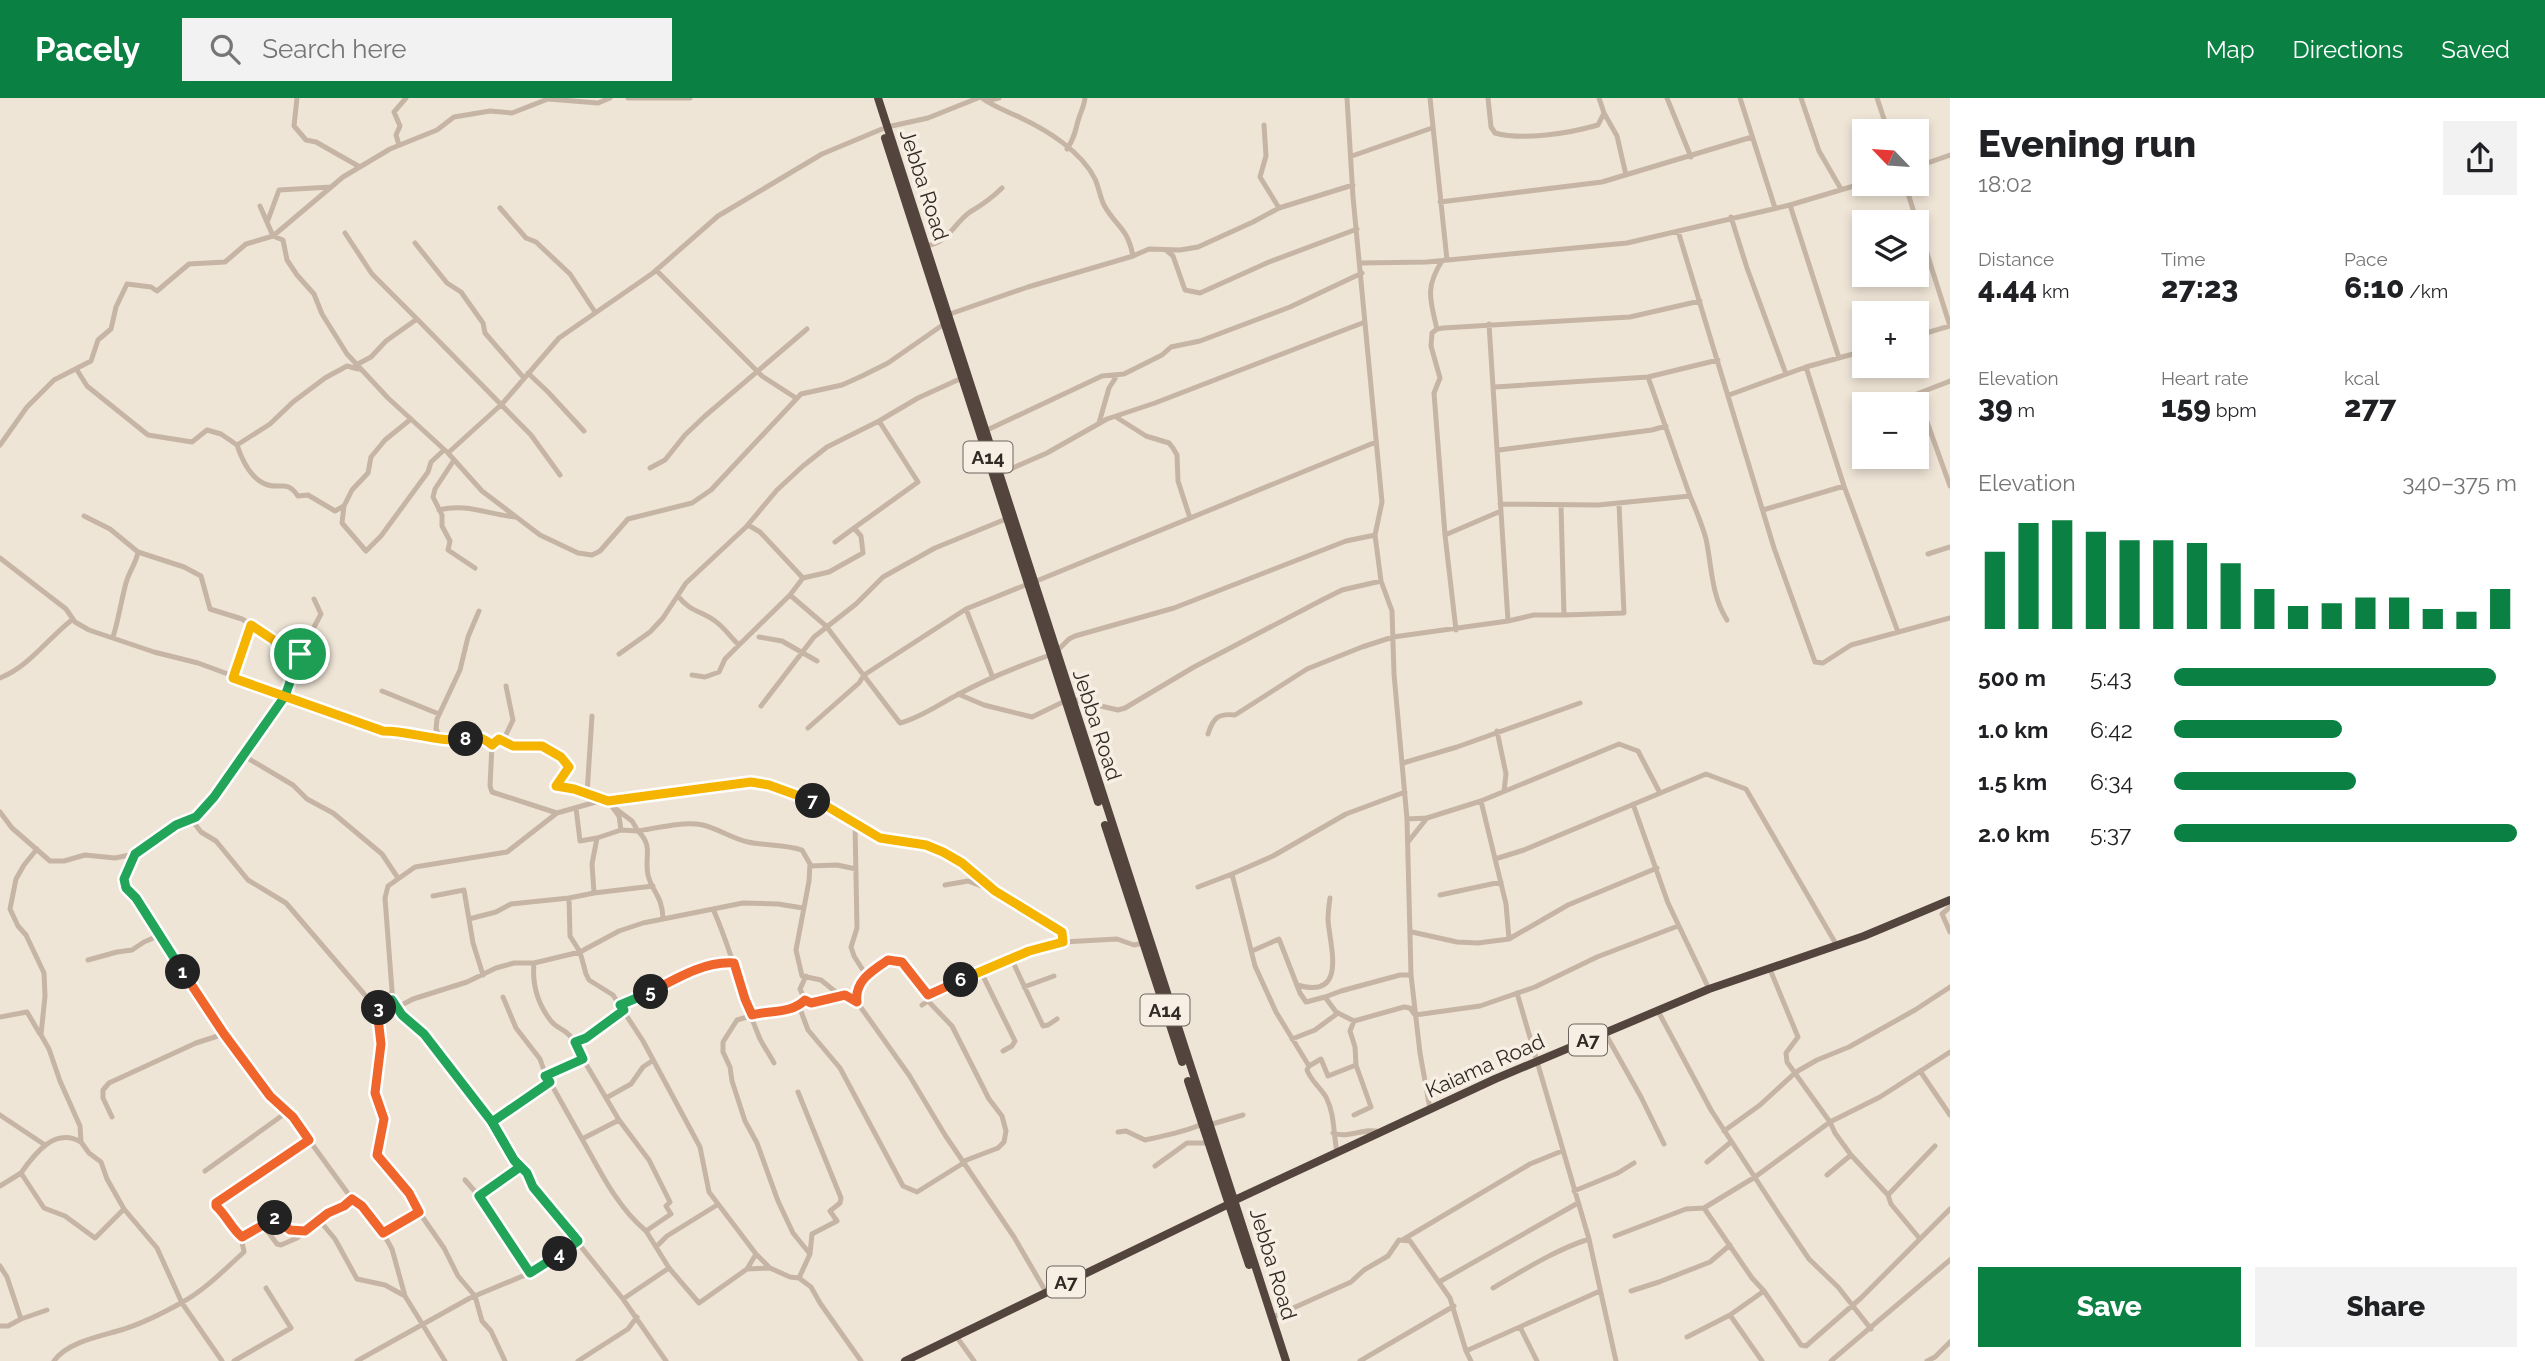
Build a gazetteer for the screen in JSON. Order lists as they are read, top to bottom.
{
  "streets": {
    "highway": [
      "Jebba Road",
      "A14",
      "A7",
      "Kaiama Road"
    ]
  },
  "crossings": [
    ["Jebba Road", "Kaiama Road"]
  ],
  "north": "top left",
  "page": {
    "header": "Pacely",
    "search": "Search here",
    "nav": ["Map", "Directions", "Saved"],
    "heading": ["Evening run", "18:02"],
    "map_buttons": ["+", "−"],
    "stats": [
      ["Distance", "4.44 km"],
      ["Time", "27:23"],
      ["Pace", "6:10 /km"],
      ["Elevation", "39 m"],
      ["Heart rate", "159 bpm"],
      ["kcal", "277"]
    ],
    "chart": ["Elevation", "340–375 m"],
    "list": [
      {
        "name": "500 m",
        "note": "5:43"
      },
      {
        "name": "1.0 km",
        "note": "6:42"
      },
      {
        "name": "1.5 km",
        "note": "6:34"
      },
      {
        "name": "2.0 km",
        "note": "5:37"
      }
    ],
    "pins": [
      "8",
      "7",
      "1",
      "6",
      "5",
      "3",
      "2",
      "4"
    ],
    "buttons": ["Save", "Share"]
  }
}
